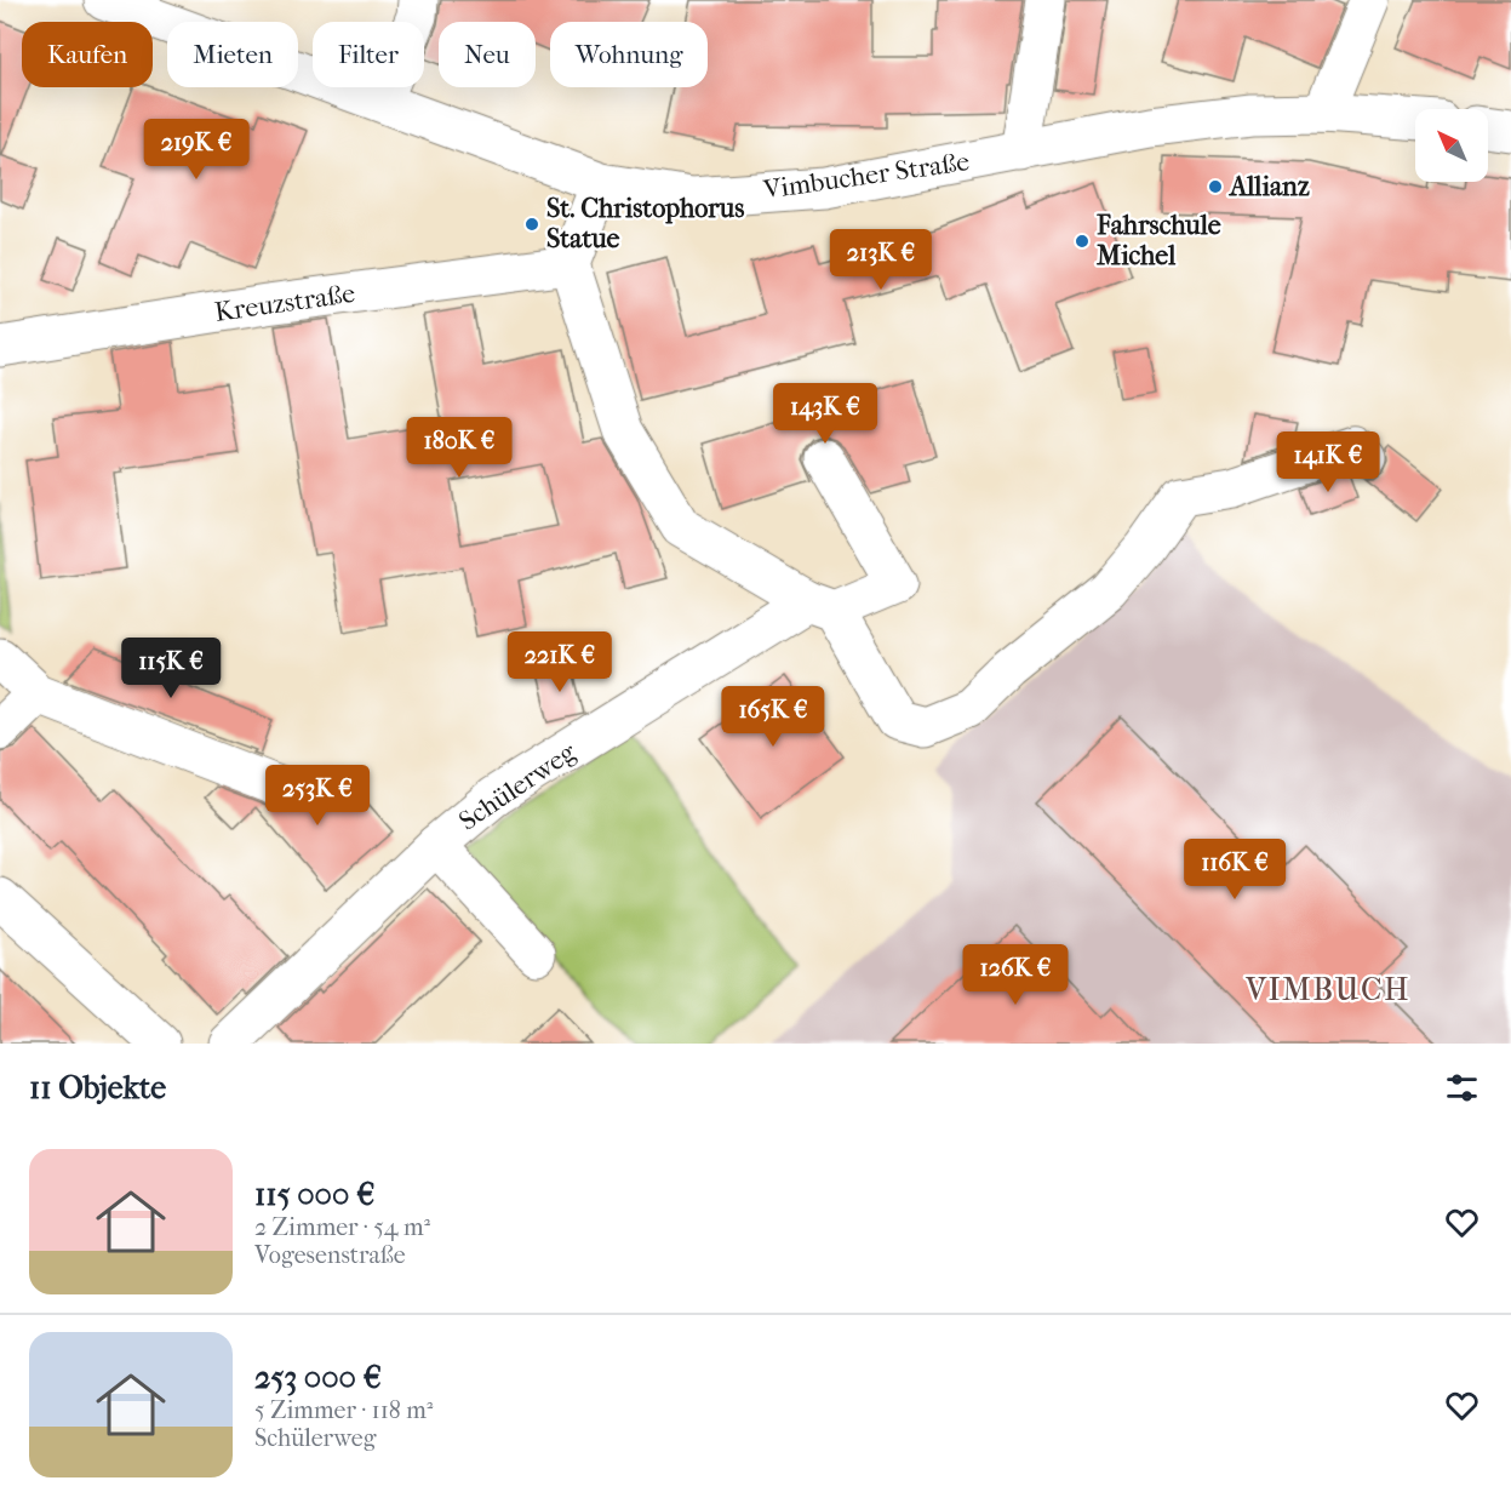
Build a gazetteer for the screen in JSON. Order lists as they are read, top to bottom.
{
  "streets": {
    "street": ["Vimbucher Straße", "Kreuzstraße", "Schülerweg"]
  },
  "districts": ["VIMBUCH"],
  "places": ["Allianz", "St. Christophorus Statue", "Fahrschule Michel"],
  "north": "top left",
  "page": {
    "chip": [
      "Kaufen",
      "Mieten",
      "Filter",
      "Neu",
      "Wohnung"
    ],
    "price": [
      "219K €",
      "213K €",
      "143K €",
      "180K €",
      "141K €",
      "221K €",
      "115K €",
      "165K €",
      "253K €",
      "116K €",
      "126K €"
    ],
    "heading": "11 Objekte",
    "list": [
      {
        "name": "115 000 €",
        "note": "2 Zimmer · 54 m² · Vogesenstraße"
      },
      {
        "name": "253 000 €",
        "note": "5 Zimmer · 118 m² · Schülerweg"
      }
    ]
  }
}
